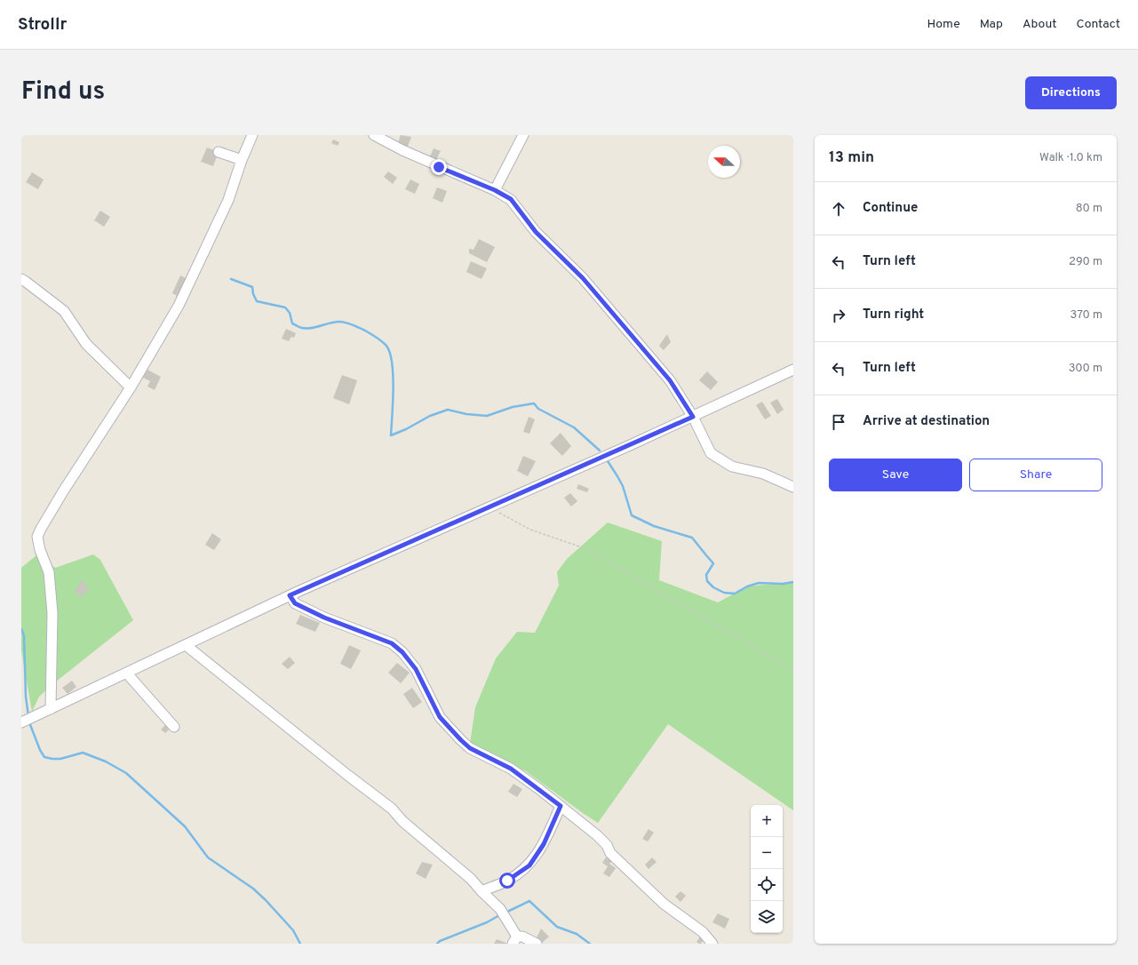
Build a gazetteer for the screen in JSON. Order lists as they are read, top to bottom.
{
  "north": "left",
  "page": {
    "header": "Strollr",
    "nav": [
      "Home",
      "Map",
      "About",
      "Contact"
    ],
    "title": "Find us",
    "buttons": [
      "Directions",
      ["Save", "Share"]
    ],
    "heading": ["13 min", "Walk · 1.0 km"],
    "list": [
      ["Continue", "80 m"],
      ["Turn left", "290 m"],
      ["Turn right", "370 m"],
      ["Turn left", "300 m"],
      "Arrive at destination"
    ],
    "map_buttons": ["+", "−"]
  }
}
